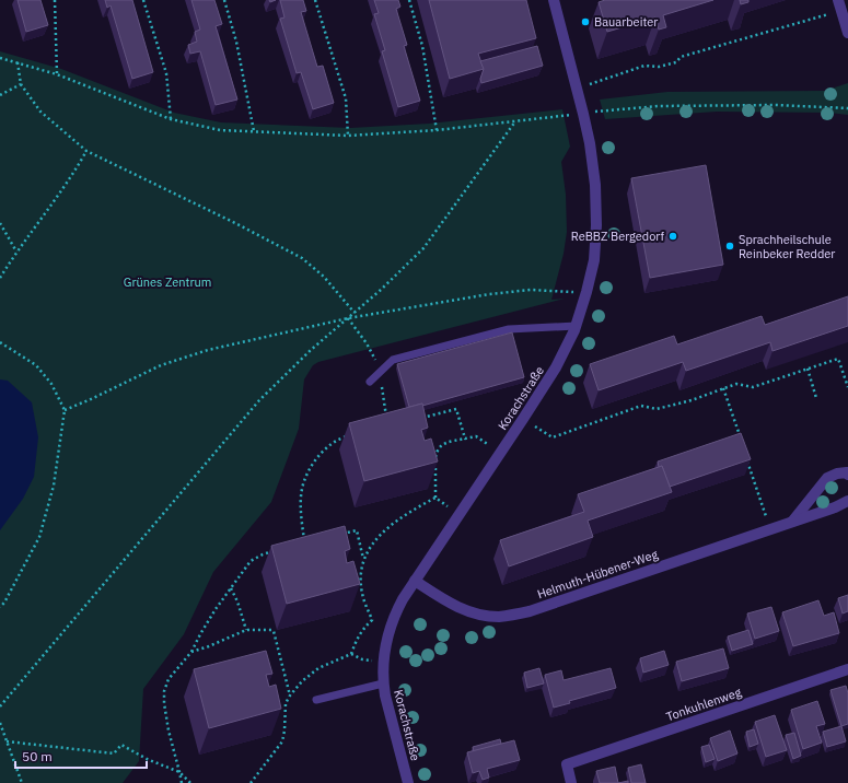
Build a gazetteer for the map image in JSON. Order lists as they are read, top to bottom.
{
  "streets": {
    "street": ["Korachstraße", "Helmuth-Hübener-Weg", "Tonkuhlenweg"]
  },
  "crossings": [
    ["Korachstraße", "Helmuth-Hübener-Weg"]
  ],
  "parks": ["Grünes Zentrum"],
  "places": ["Bauarbeiter", "ReBBZ Bergedorf", "Sprachheilschule Reinbeker Redder"],
  "scale_bar": "50 m"
}
